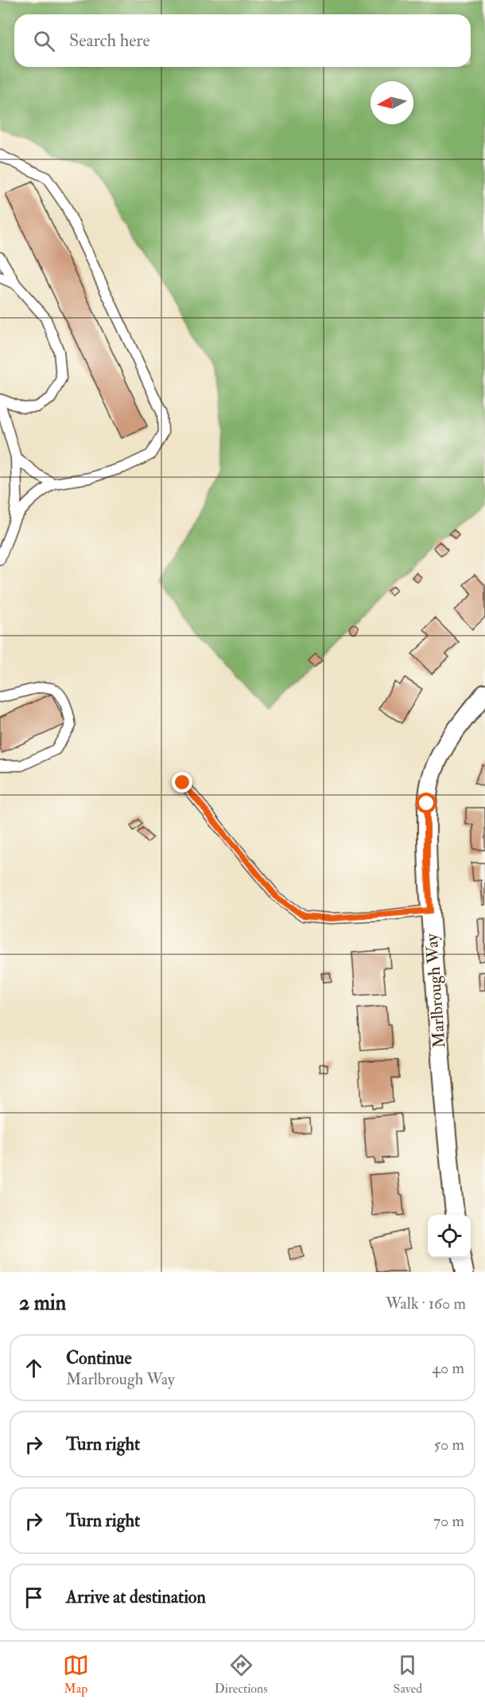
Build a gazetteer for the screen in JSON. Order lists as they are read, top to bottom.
{
  "streets": {
    "street": ["Marlbrough Way"]
  },
  "north": "left",
  "page": {
    "search": "Search here",
    "heading": ["2 min", "Walk · 160 m"],
    "list": [
      ["Continue", "Marlbrough Way", "40 m"],
      ["Turn right", "50 m"],
      ["Turn right", "70 m"],
      "Arrive at destination"
    ],
    "nav": ["Map", "Directions", "Saved"]
  }
}
